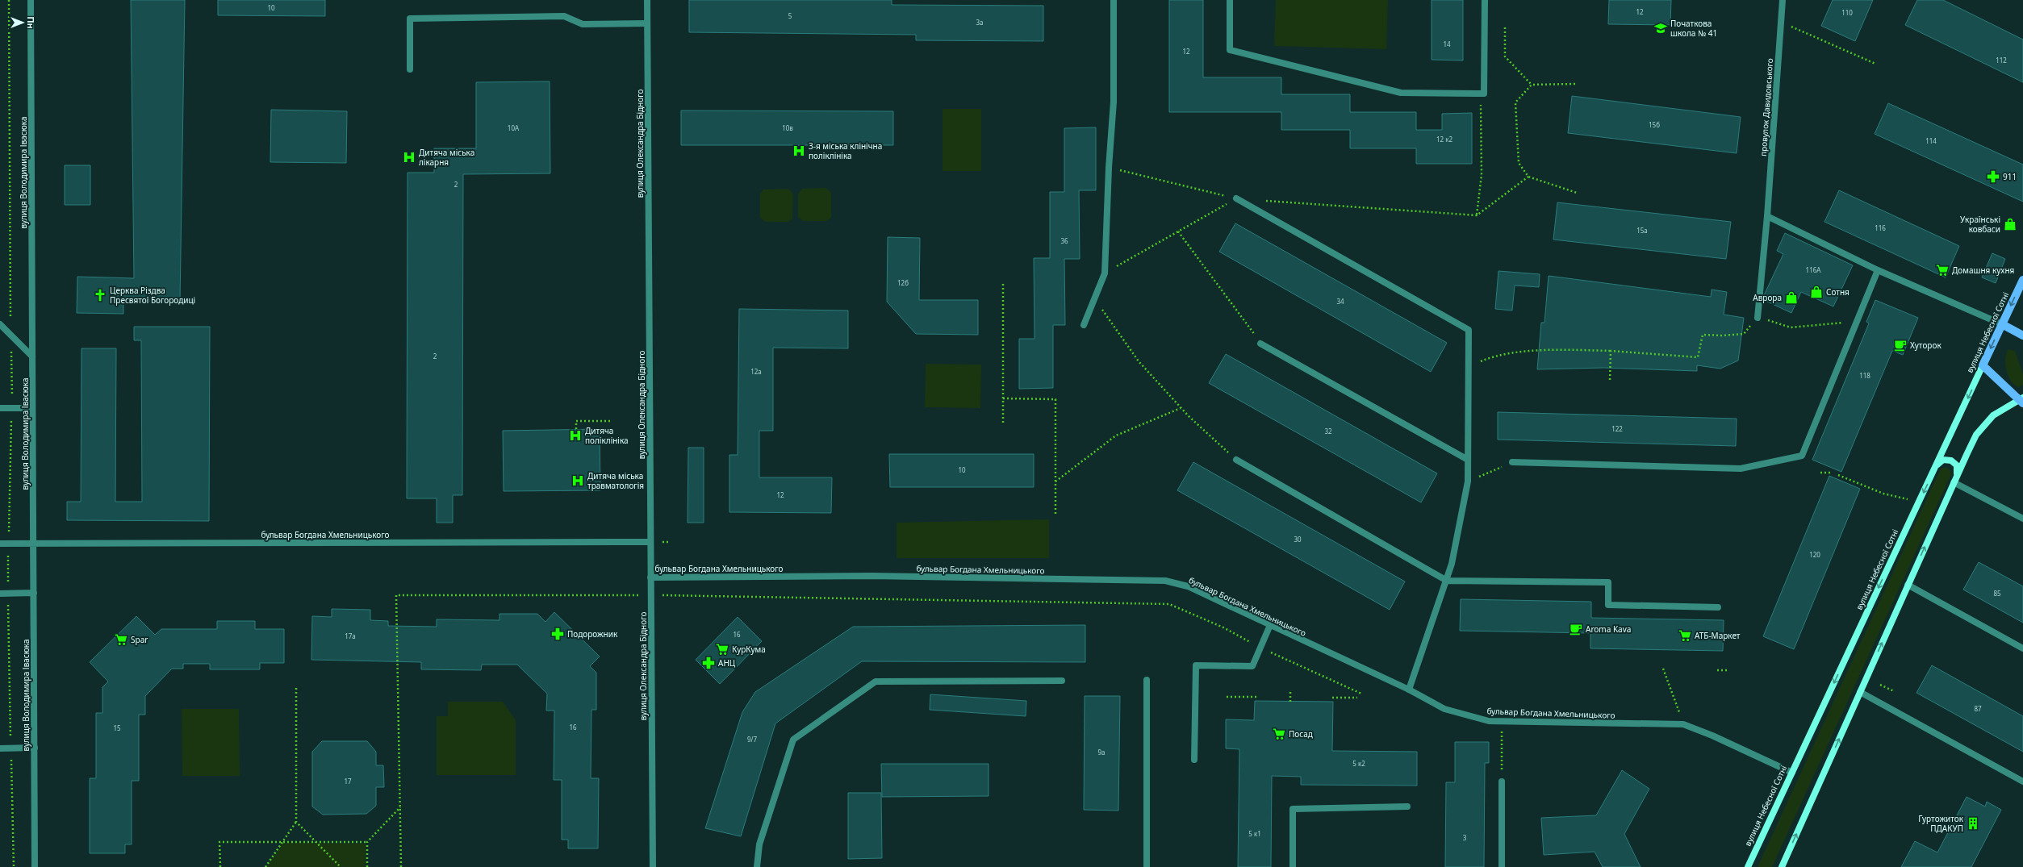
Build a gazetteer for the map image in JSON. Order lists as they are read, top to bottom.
{
  "streets": {
    "main road": ["вулиця Небесної Сотні"],
    "street": [
      "провулок Давидовського",
      "вулиця Олександра Бідного",
      "вулиця Володимира Івасюка",
      "бульвар Богдана Хмельницького"
    ]
  },
  "crossings": [
    ["вулиця Олександра Бідного", "бульвар Богдана Хмельницького"],
    ["вулиця Володимира Івасюка", "бульвар Богдана Хмельницького"],
    ["вулиця Небесної Сотні", "бульвар Богдана Хмельницького"]
  ],
  "one_way": ["вулиця Небесної Сотні"],
  "places": {
    "school or university": ["Початкова школа № 41"],
    "hospital": [
      "3-я міська клінічна поліклініка",
      "Дитяча міська лікарня",
      "Дитяча поліклініка",
      "Дитяча міська травматологія"
    ],
    "pharmacy": ["911", "Подорожник", "АНЦ"],
    "shop": ["Українські ковбаси", "Сотня", "Аврора"],
    "supermarket": [
      "Домашня кухня",
      "АТБ-Маркет",
      "Spar",
      "КурКума",
      "Посад"
    ],
    "church": ["Церква Різдва Пресвятої Богородиці"],
    "cafe": ["Хуторок", "Aroma Kava"],
    "building": ["Гуртожиток ПДАКУП"]
  },
  "house_numbers": [
    "10",
    "12",
    "110",
    "5",
    "3а",
    "14",
    "12",
    "112",
    "15б",
    "10А",
    "10в",
    "12 к2",
    "114",
    "2",
    "116",
    "15а",
    "36",
    "116А",
    "12б",
    "34",
    "2",
    "12а",
    "118",
    "122",
    "32",
    "10",
    "12",
    "30",
    "120",
    "85",
    "16",
    "17а",
    "87",
    "16",
    "15",
    "9/7",
    "9а",
    "5 к2",
    "17",
    "5 к1",
    "3"
  ],
  "north": "right"
}
